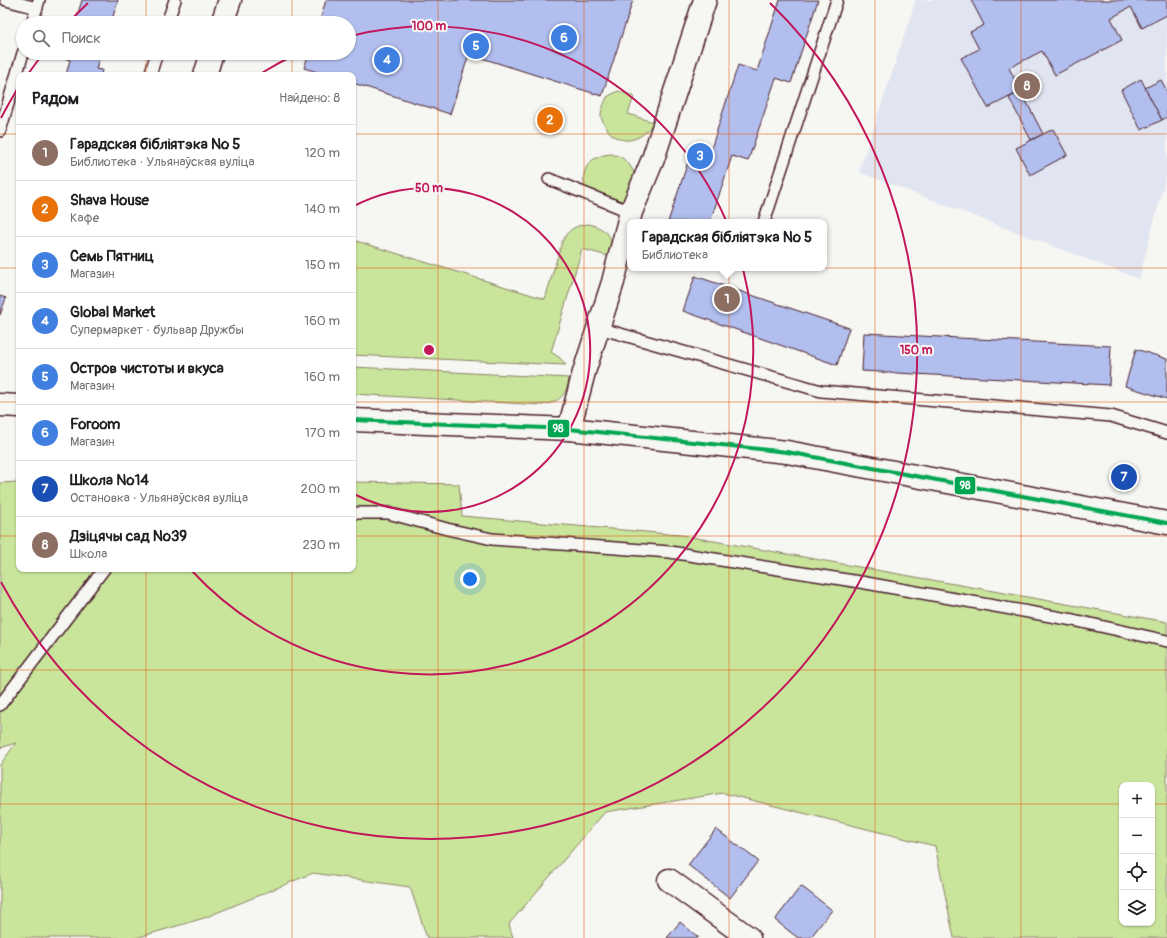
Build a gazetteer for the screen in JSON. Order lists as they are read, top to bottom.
{
  "lines": ["transit line 98"],
  "page": {
    "search": "Поиск",
    "pins": [
      "6",
      "5",
      "4",
      "8",
      "2",
      "3",
      "1",
      "7"
    ],
    "heading": ["Рядом", "Найдено: 8"],
    "list": [
      {
        "mark": "1",
        "name": "Гарадская бібліятэка № 5",
        "note": "Библиотека · Ульянаўская вуліца",
        "value": "120 m"
      },
      {
        "mark": "2",
        "name": "Shava House",
        "note": "Кафе",
        "value": "140 m"
      },
      {
        "mark": "3",
        "name": "Семь Пятниц",
        "note": "Магазин",
        "value": "150 m"
      },
      {
        "mark": "4",
        "name": "Global Market",
        "note": "Супермаркет · бульвар Дружбы",
        "value": "160 m"
      },
      {
        "mark": "5",
        "name": "Остров чистоты и вкуса",
        "note": "Магазин",
        "value": "160 m"
      },
      {
        "mark": "6",
        "name": "Foroom",
        "note": "Магазин",
        "value": "170 m"
      },
      {
        "mark": "7",
        "name": "Школа №14",
        "note": "Остановка · Ульянаўская вуліца",
        "value": "200 m"
      },
      {
        "mark": "8",
        "name": "Дзіцячы сад №39",
        "note": "Школа",
        "value": "230 m"
      }
    ],
    "popup": ["Гарадская бібліятэка № 5", "Библиотека"],
    "map_buttons": ["+", "−"]
  },
  "rings": ["100 m", "50 m", "150 m"]
}
